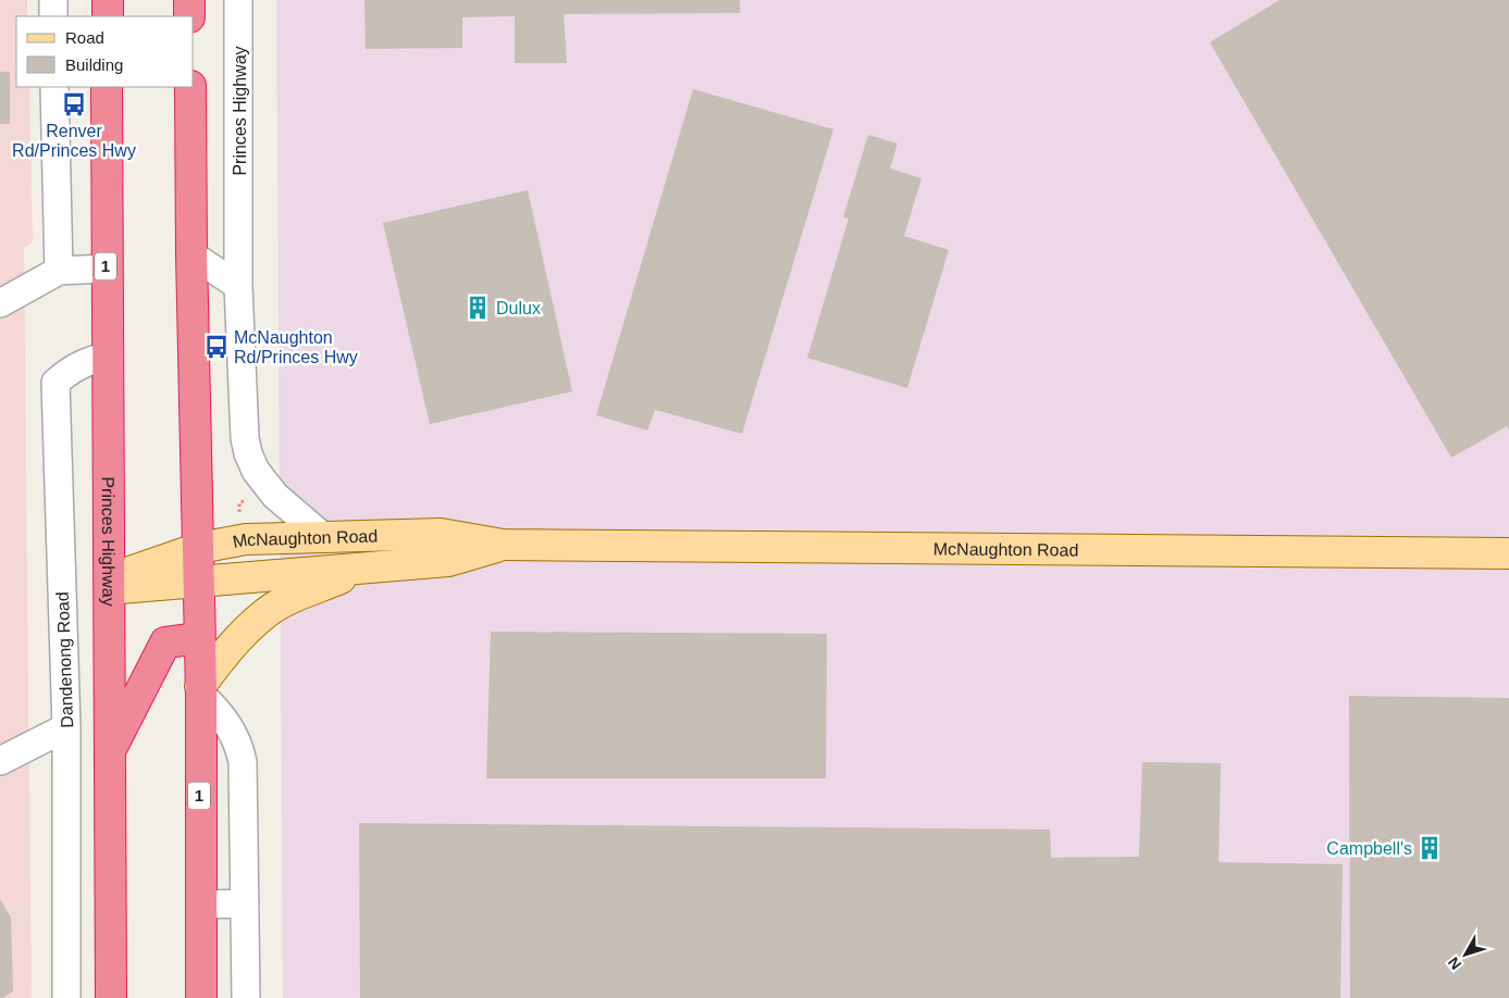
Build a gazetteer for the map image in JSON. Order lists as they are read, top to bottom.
{
  "streets": {
    "highway": ["Princes Highway", "1"],
    "main road": ["McNaughton Road"],
    "street": ["Dandenong Road"]
  },
  "crossings": [
    ["Princes Highway", "McNaughton Road"],
    ["Princes Highway", "Dandenong Road"],
    ["1", "McNaughton Road"]
  ],
  "places": {
    "bus stop": ["Renver Rd/Princes Hwy", "McNaughton Rd/Princes Hwy"],
    "building": ["Dulux", "Campbell's"]
  },
  "legend": ["Road", "Building"],
  "north": "bottom left"
}
